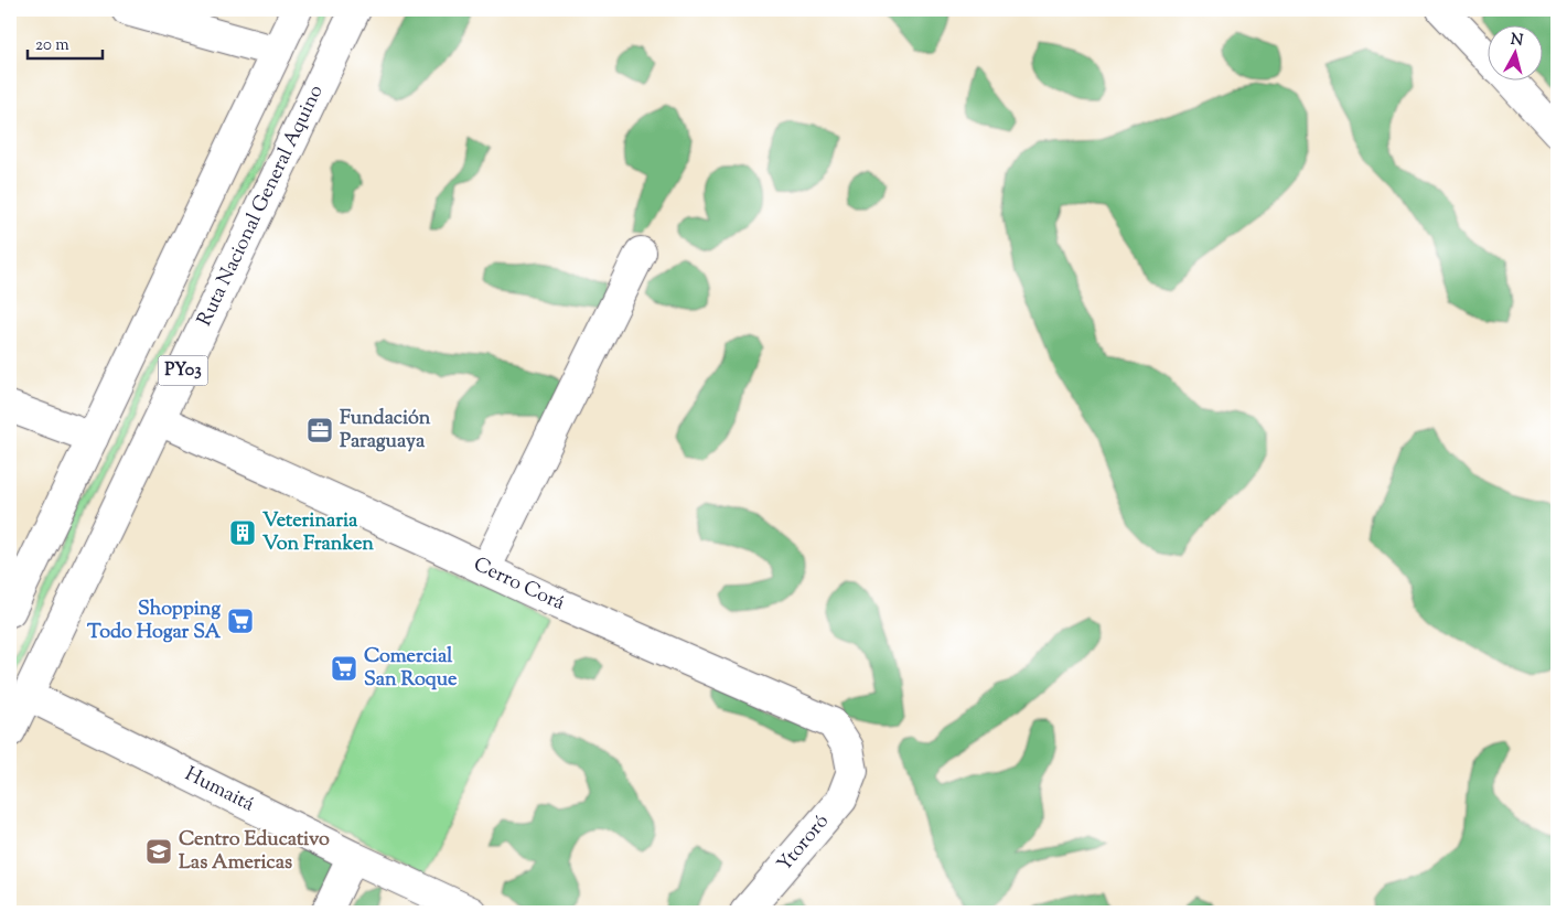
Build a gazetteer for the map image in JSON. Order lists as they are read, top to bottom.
{
  "streets": {
    "main road": [
      "Ruta Nacional General Aquino",
      "PY03",
      "Cerro Corá",
      "Humaitá",
      "Ytororó"
    ]
  },
  "crossings": [
    ["Ruta Nacional General Aquino", "Cerro Corá"],
    ["Ruta Nacional General Aquino", "Humaitá"],
    ["Cerro Corá", "Ytororó"]
  ],
  "places": {
    "office": ["Fundación Paraguaya"],
    "building": ["Veterinaria Von Franken"],
    "supermarket": ["Shopping Todo Hogar SA", "Comercial San Roque"],
    "school or university": ["Centro Educativo Las Americas"]
  },
  "scale_bar": "20 m",
  "north": "top"
}
